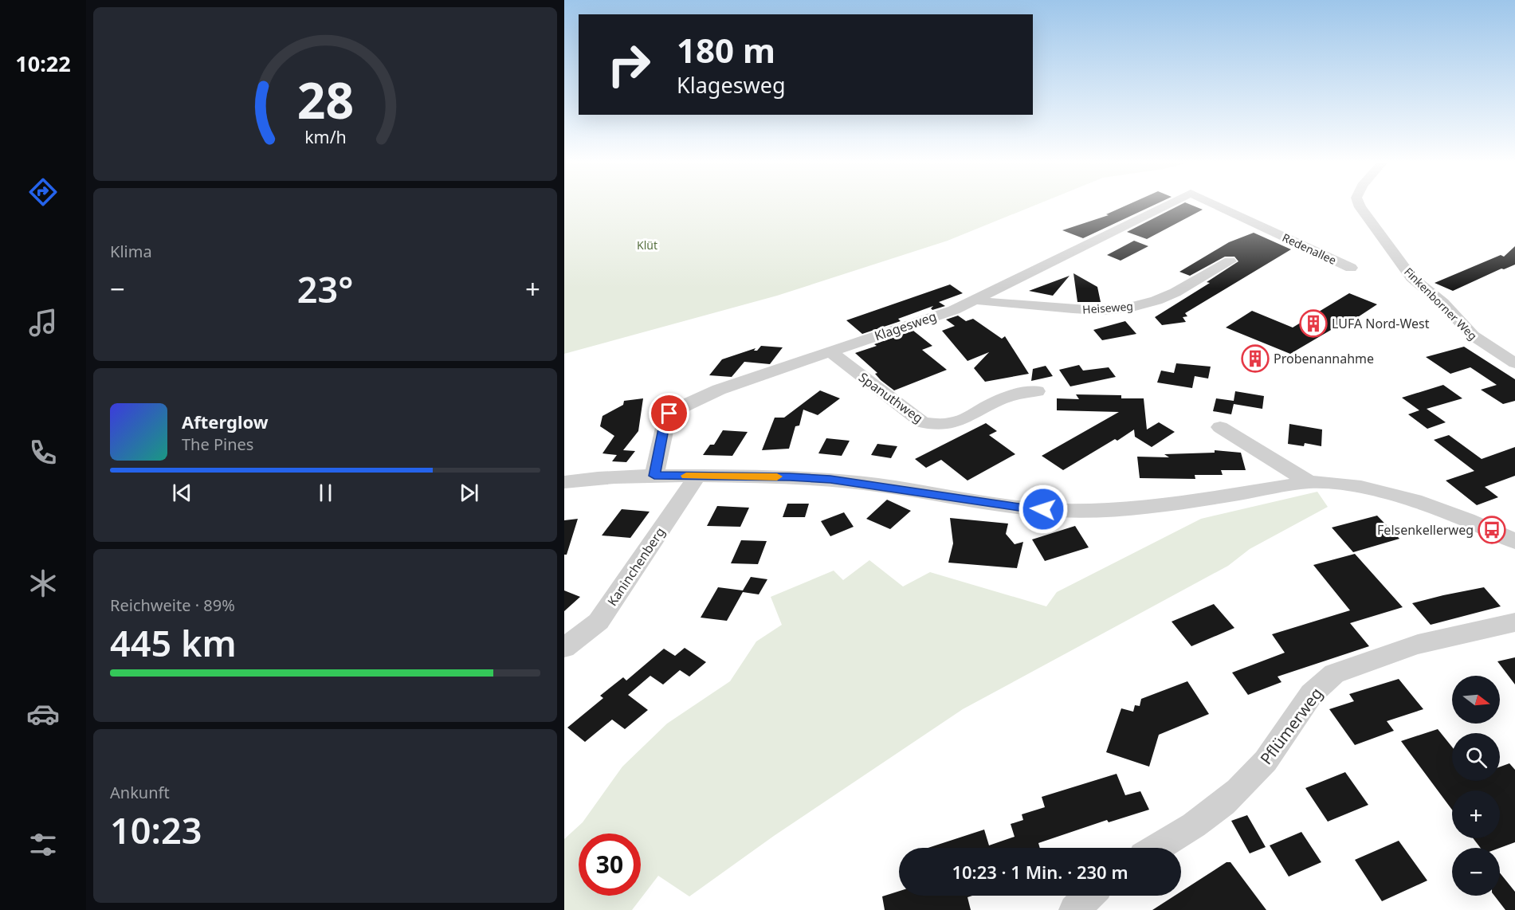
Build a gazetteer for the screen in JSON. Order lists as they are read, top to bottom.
{
  "streets": {
    "street": [
      "Redenallee",
      "Finkenborner Weg",
      "Heiseweg",
      "Klagesweg",
      "Spanuthweg",
      "Kaninchenberg",
      "Pflümerweg"
    ]
  },
  "crossings": [
    ["Heiseweg", "Klagesweg"],
    ["Klagesweg", "Spanuthweg"]
  ],
  "parks": ["Klüt"],
  "places": {
    "building": ["LUFA Nord-West", "Probenannahme"],
    "bus stop": ["Felsenkellerweg"]
  },
  "north": "right",
  "page": {
    "tabs": "10:22",
    "turn": ["180 m", "Klagesweg"],
    "tile": [
      "Klima",
      ["Reichweite · 89%", "445 km"],
      ["Ankunft", "10:23"]
    ],
    "heat": ["−", "23°", "+"],
    "song": ["Afterglow", "The Pines"],
    "map_buttons": ["+", "−"],
    "limit": "30",
    "trip": "10:23 · 1 Min. · 230 m",
    "gauge": ["28", "km/h"]
  }
}
